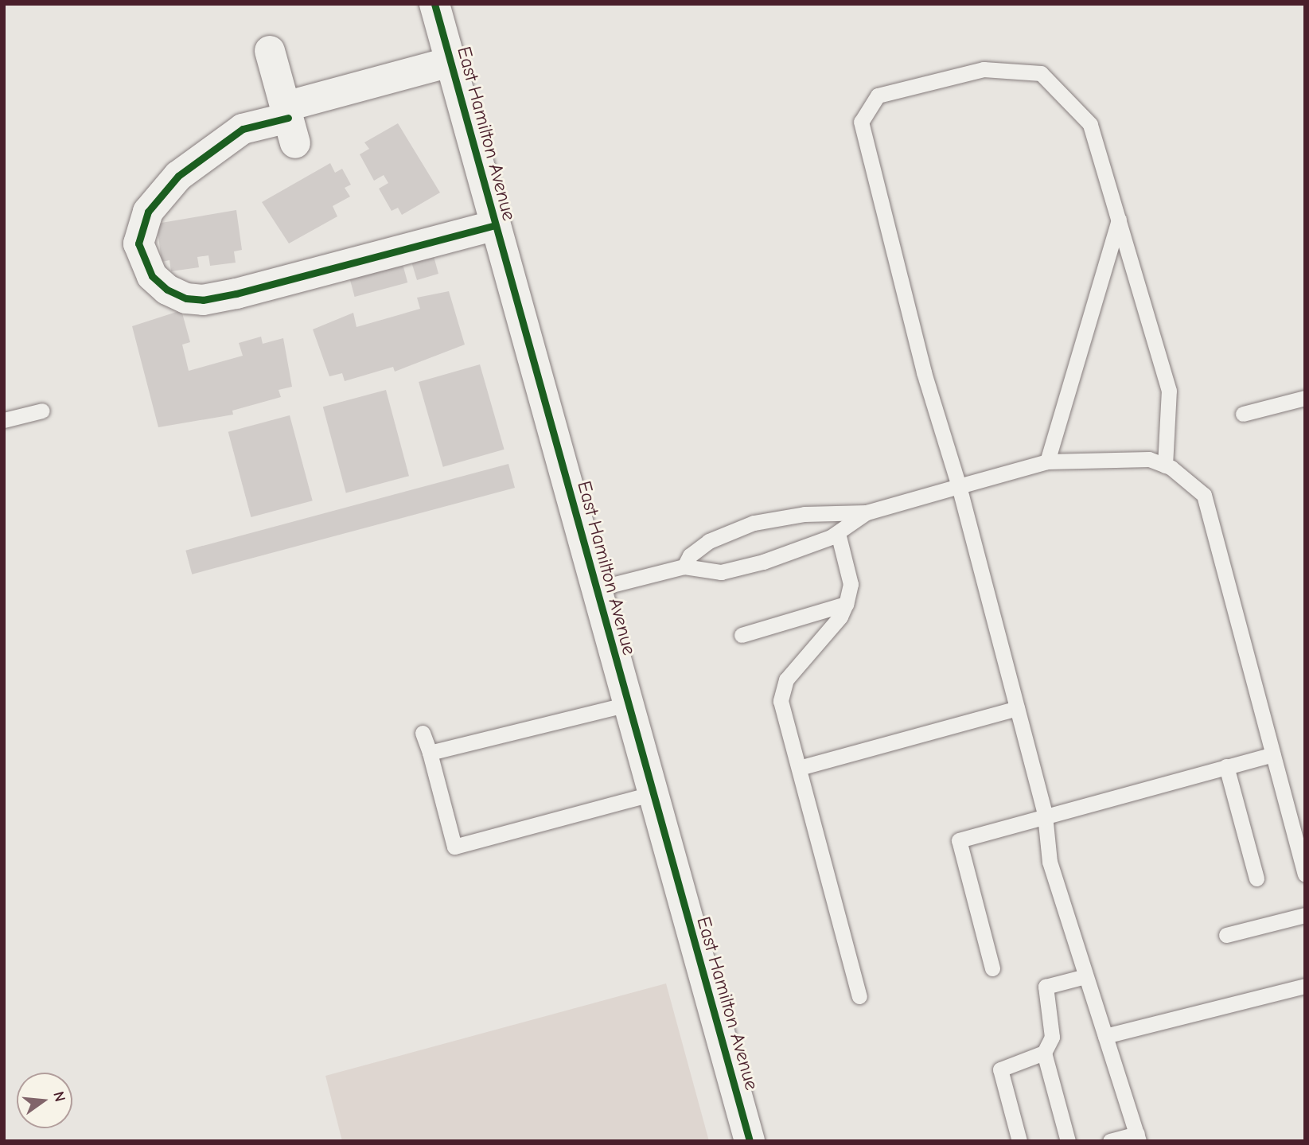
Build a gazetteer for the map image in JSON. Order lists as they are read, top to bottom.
{
  "streets": {
    "street": ["East Hamilton Avenue"]
  },
  "north": "right"
}
